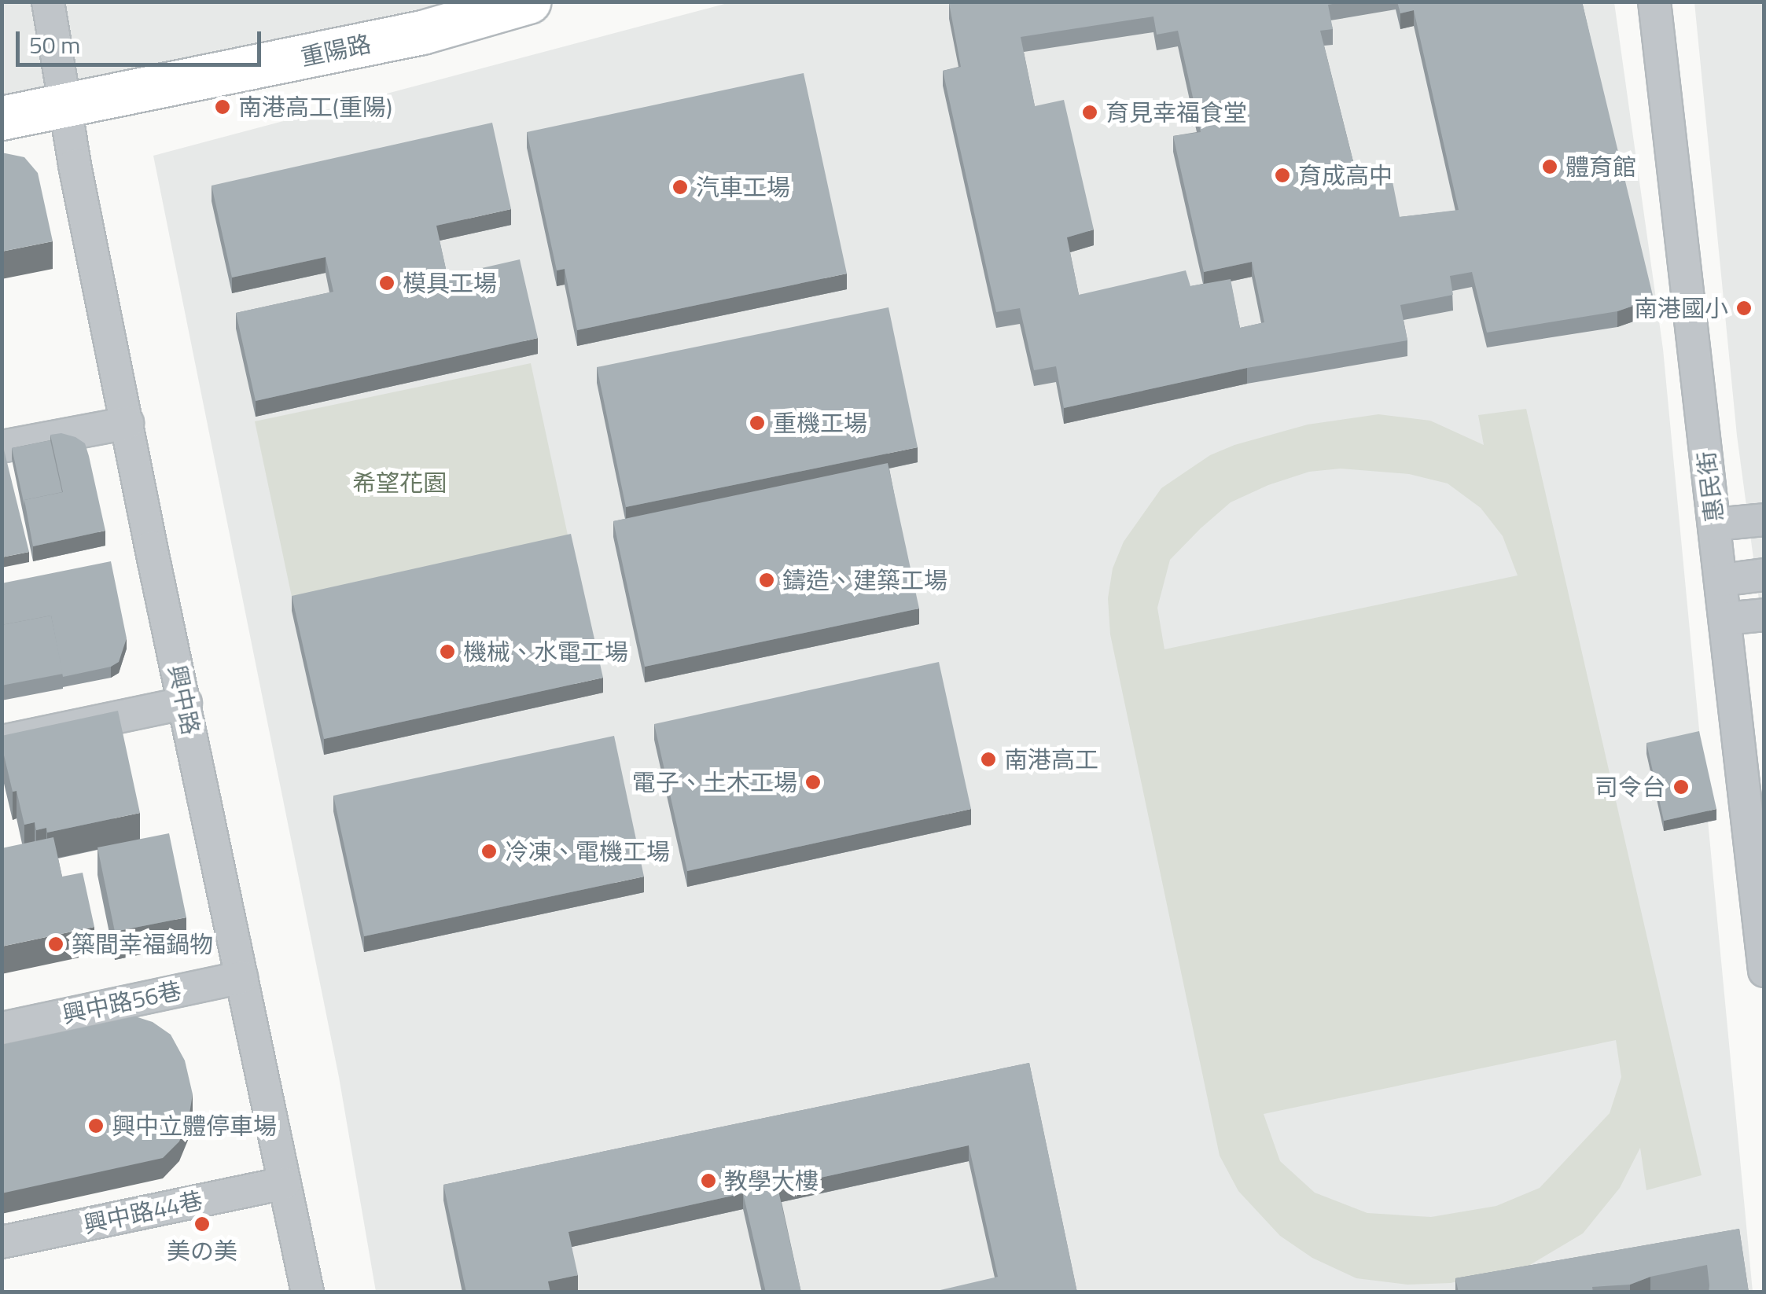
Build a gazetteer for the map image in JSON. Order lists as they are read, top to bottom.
{
  "streets": {
    "street": [
      "重陽路",
      "惠民街",
      "興中路",
      "興中路56巷",
      "興中路44巷"
    ]
  },
  "crossings": [
    ["重陽路", "興中路"],
    ["興中路", "興中路56巷"],
    ["興中路", "興中路44巷"]
  ],
  "parks": ["希望花園"],
  "places": [
    "南港高工(重陽)",
    "育見幸福食堂",
    "體育館",
    "育成高中",
    "汽車工場",
    "模具工場",
    "南港國小",
    "重機工場",
    "鑄造、建築工場",
    "機械、水電工場",
    "南港高工",
    "電子、土木工場",
    "司令台",
    "冷凍、電機工場",
    "築間幸福鍋物",
    "興中立體停車場",
    "教學大樓",
    "美の美"
  ],
  "scale_bar": "50 m"
}
